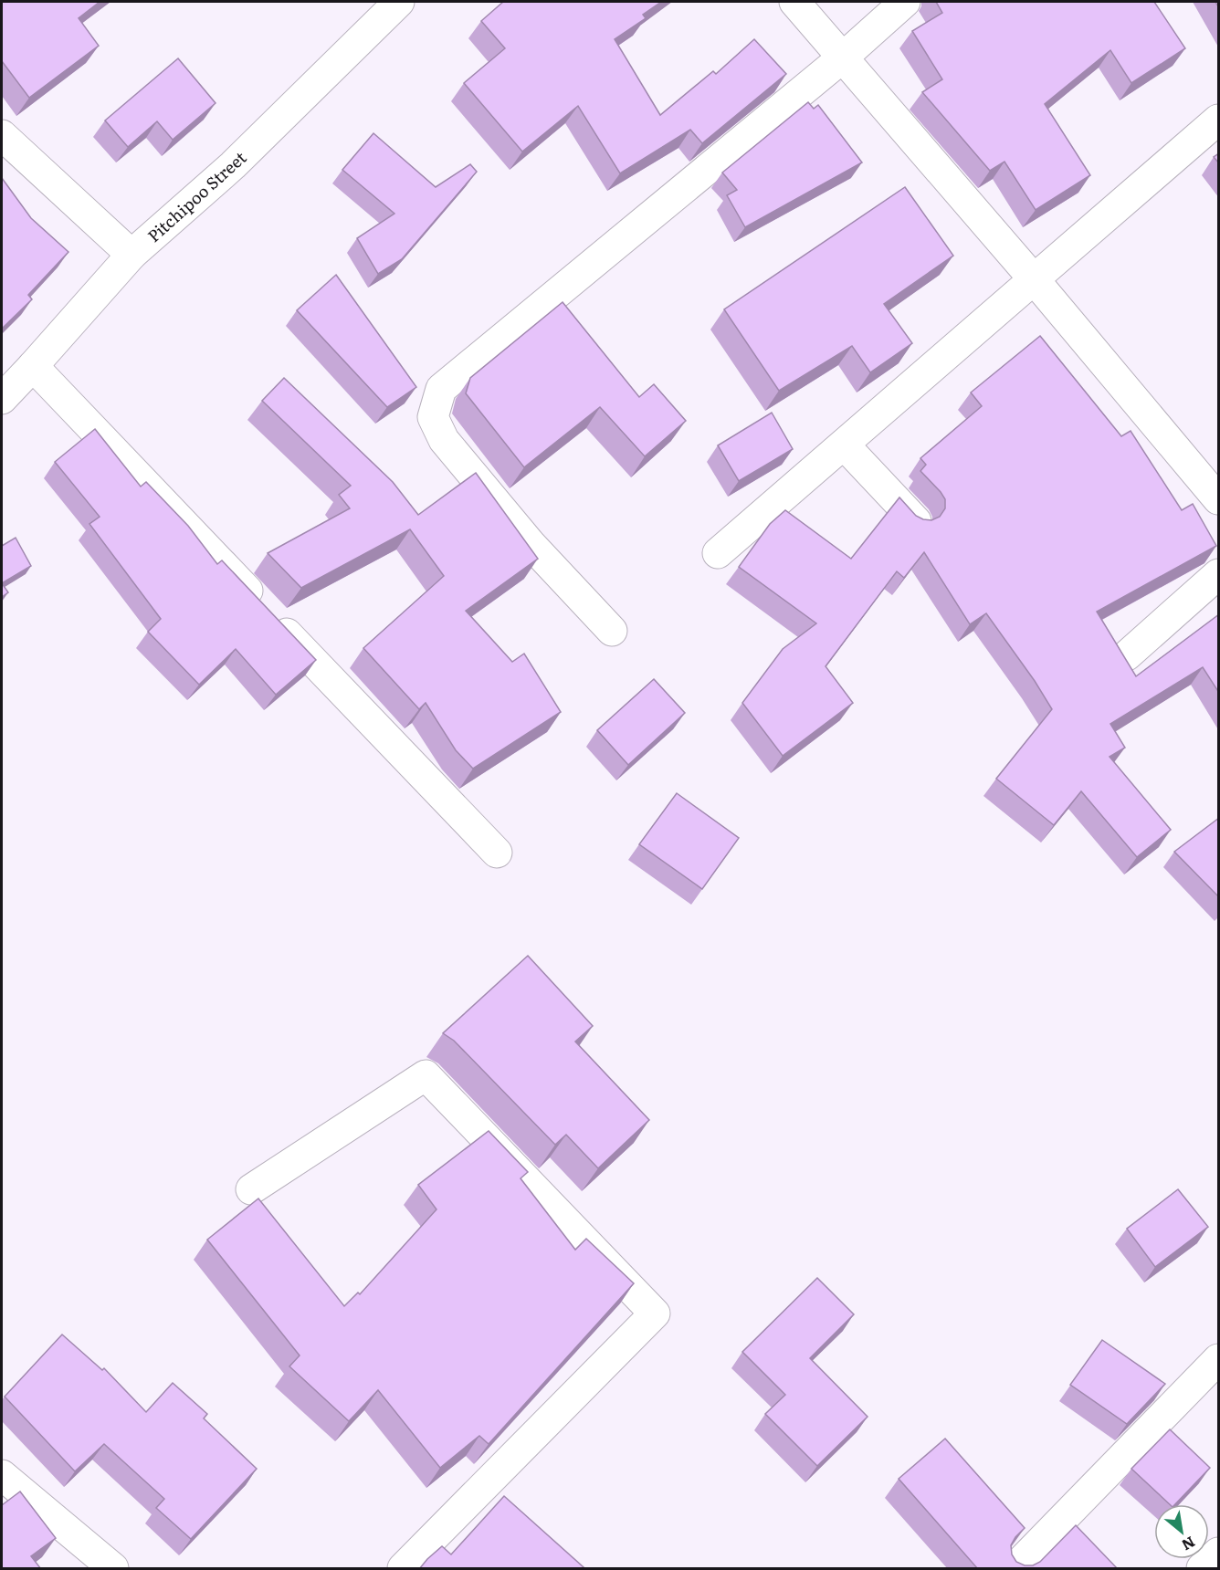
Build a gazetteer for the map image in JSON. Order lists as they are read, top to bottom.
{
  "streets": {
    "street": ["Pitchipoo Street"]
  },
  "north": "bottom right"
}
